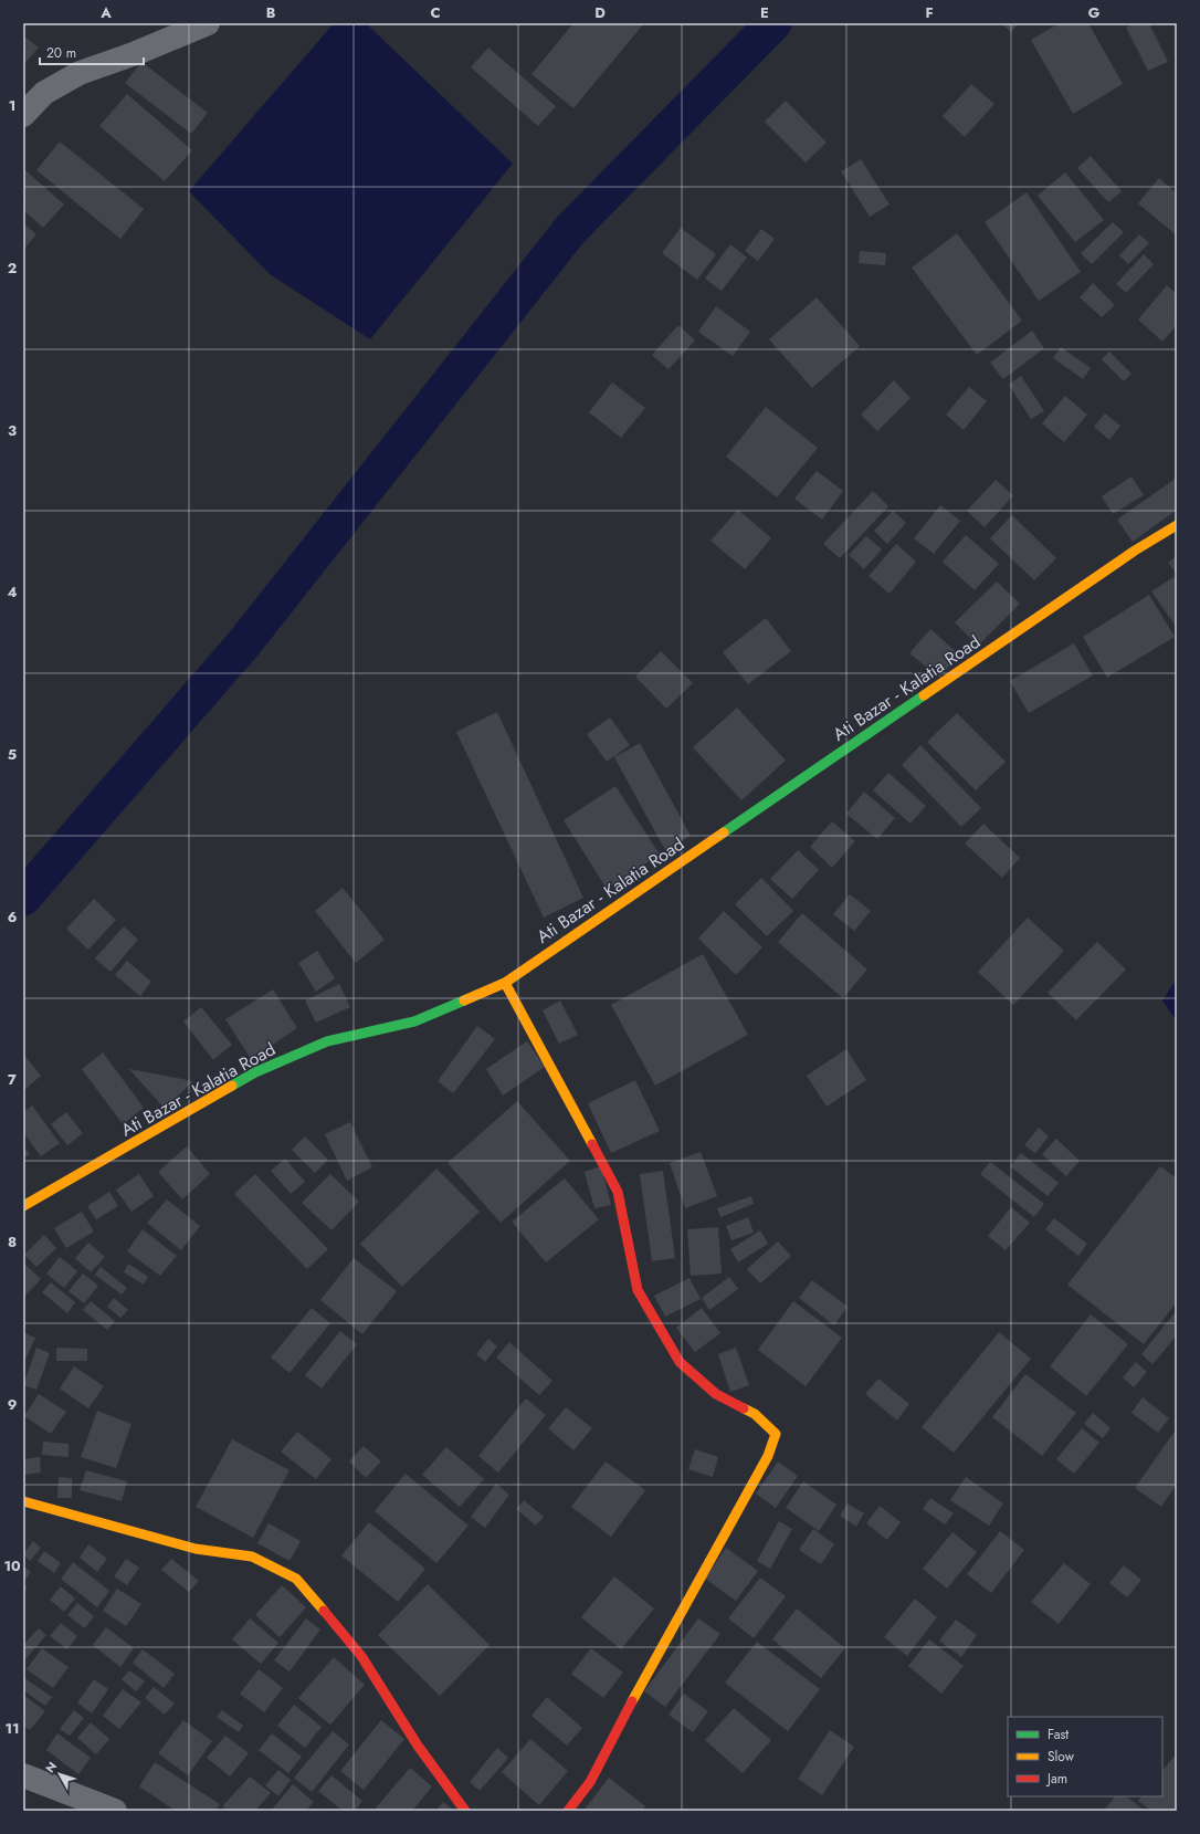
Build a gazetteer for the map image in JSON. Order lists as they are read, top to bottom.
{
  "streets": {
    "main road": ["Ati Bazar - Kalatia Road"]
  },
  "legend": ["Fast", "Slow", "Jam"],
  "scale_bar": "20 m",
  "north": "top left",
  "grid": {
    "columns": [
      "A",
      "B",
      "C",
      "D",
      "E",
      "F",
      "G"
    ],
    "rows": [
      "1",
      "2",
      "3",
      "4",
      "5",
      "6",
      "7",
      "8",
      "9",
      "10",
      "11"
    ]
  }
}
